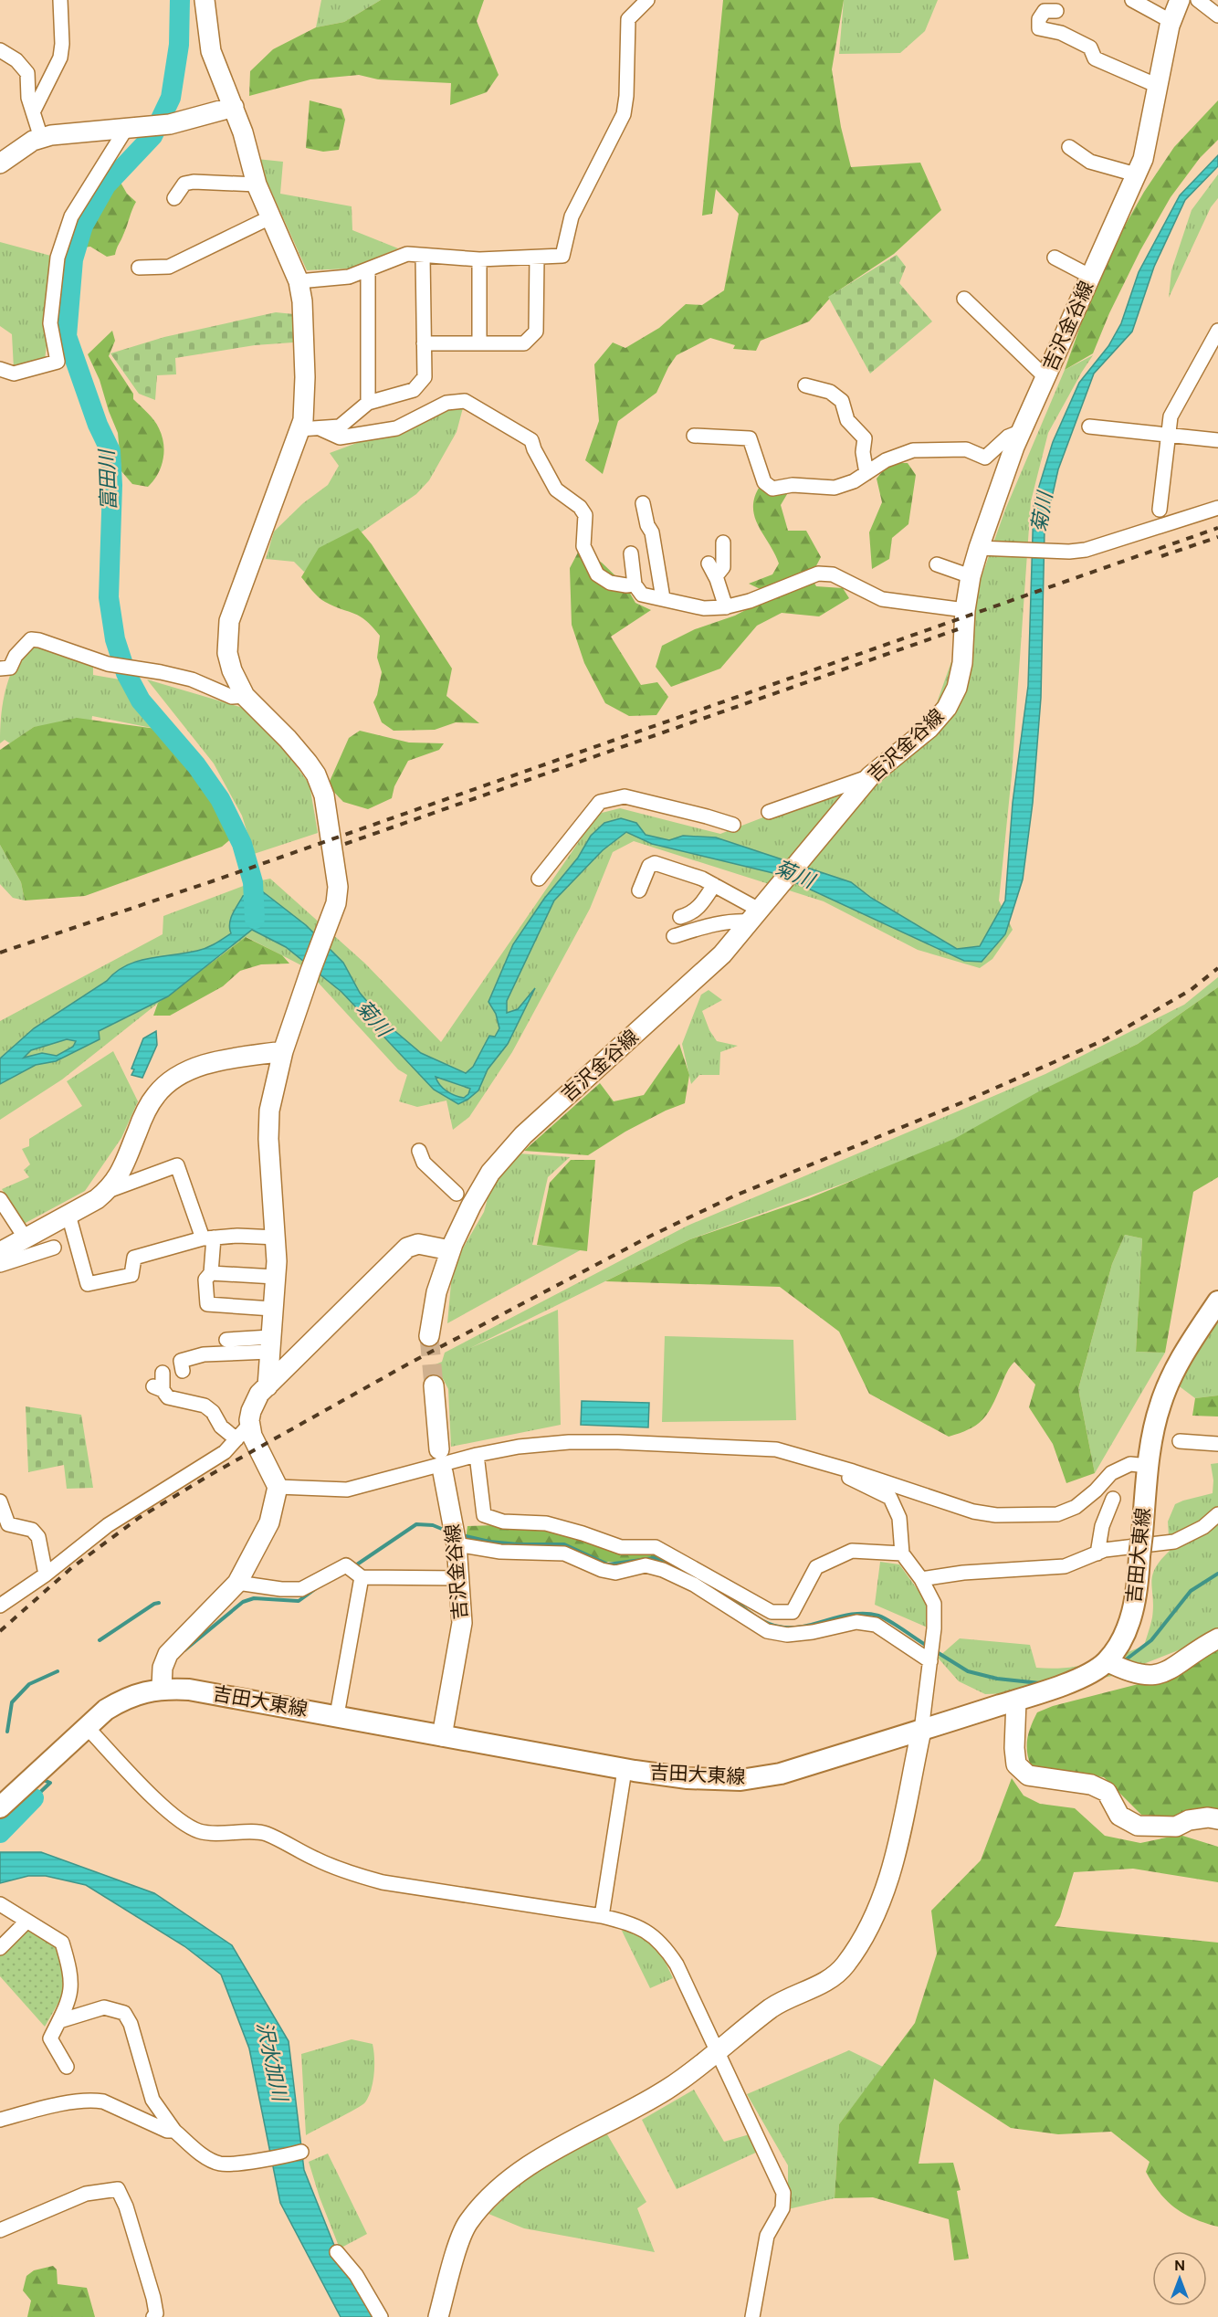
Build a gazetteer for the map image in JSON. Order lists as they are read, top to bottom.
{
  "streets": {
    "main road": ["吉田大東線"],
    "street": ["吉沢金谷線"]
  },
  "crossings": [
    ["吉沢金谷線", "吉田大東線"]
  ],
  "water": ["富田川", "菊川", "沢水加川"],
  "north": "top"
}
